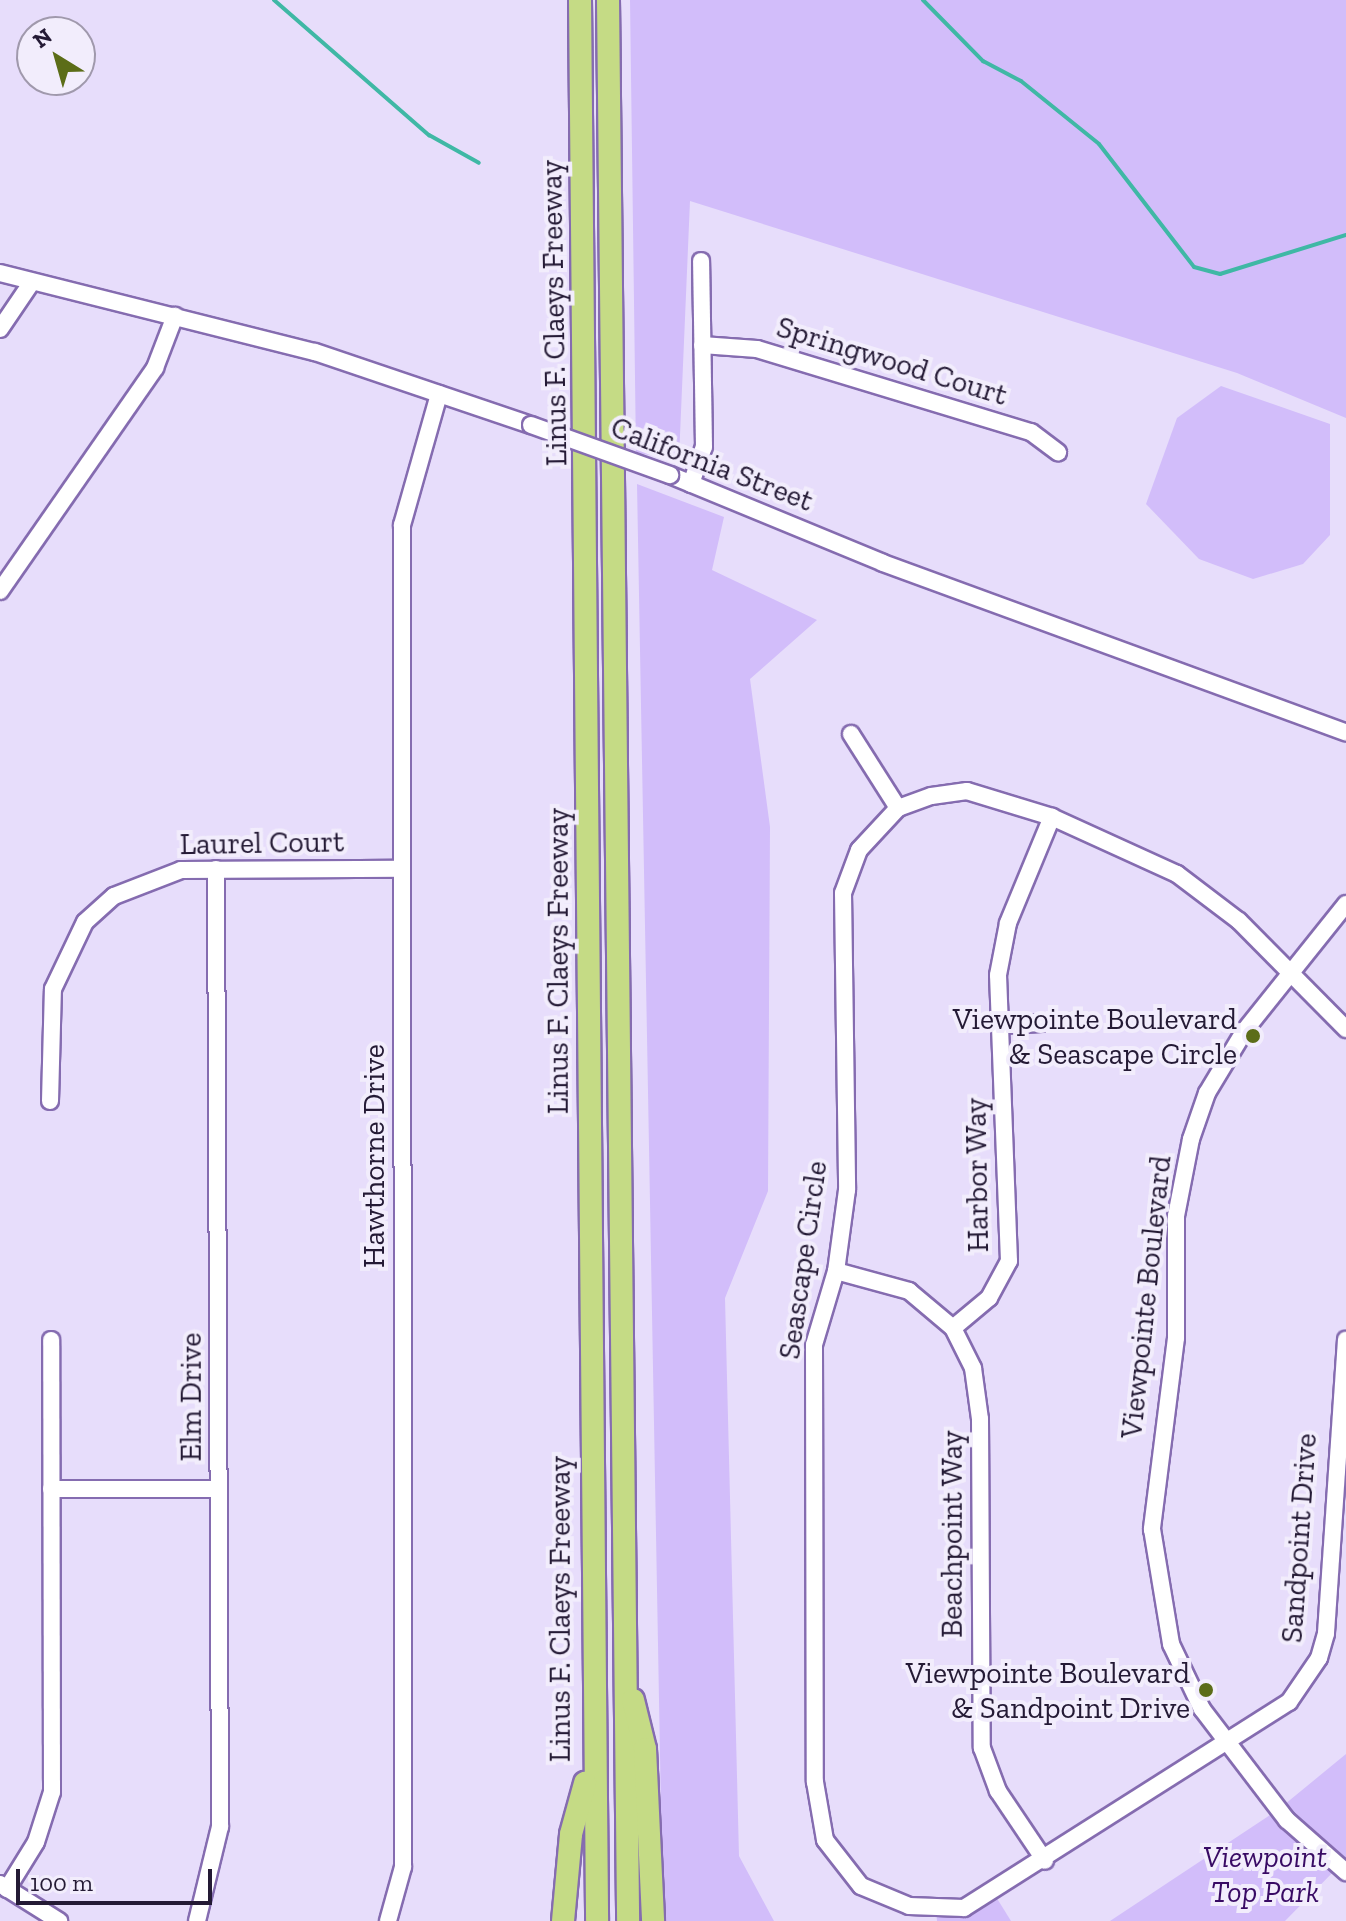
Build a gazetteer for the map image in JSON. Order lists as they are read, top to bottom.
{
  "streets": {
    "highway": ["Linus F. Claeys Freeway"],
    "street": [
      "Springwood Court",
      "California Street",
      "Laurel Court",
      "Hawthorne Drive",
      "Harbor Way",
      "Seascape Circle",
      "Viewpointe Boulevard",
      "Elm Drive",
      "Beachpoint Way",
      "Sandpoint Drive"
    ]
  },
  "crossings": [
    ["California Street", "Hawthorne Drive"],
    ["Laurel Court", "Hawthorne Drive"],
    ["Laurel Court", "Elm Drive"],
    ["Harbor Way", "Beachpoint Way"],
    ["Seascape Circle", "Viewpointe Boulevard"],
    ["Seascape Circle", "Beachpoint Way"],
    ["Seascape Circle", "Sandpoint Drive"],
    ["Viewpointe Boulevard", "Sandpoint Drive"]
  ],
  "parks": ["Viewpoint Top Park"],
  "places": ["Viewpointe Boulevard & Seascape Circle", "Viewpointe Boulevard & Sandpoint Drive"],
  "scale_bar": "100 m",
  "north": "top left"
}
